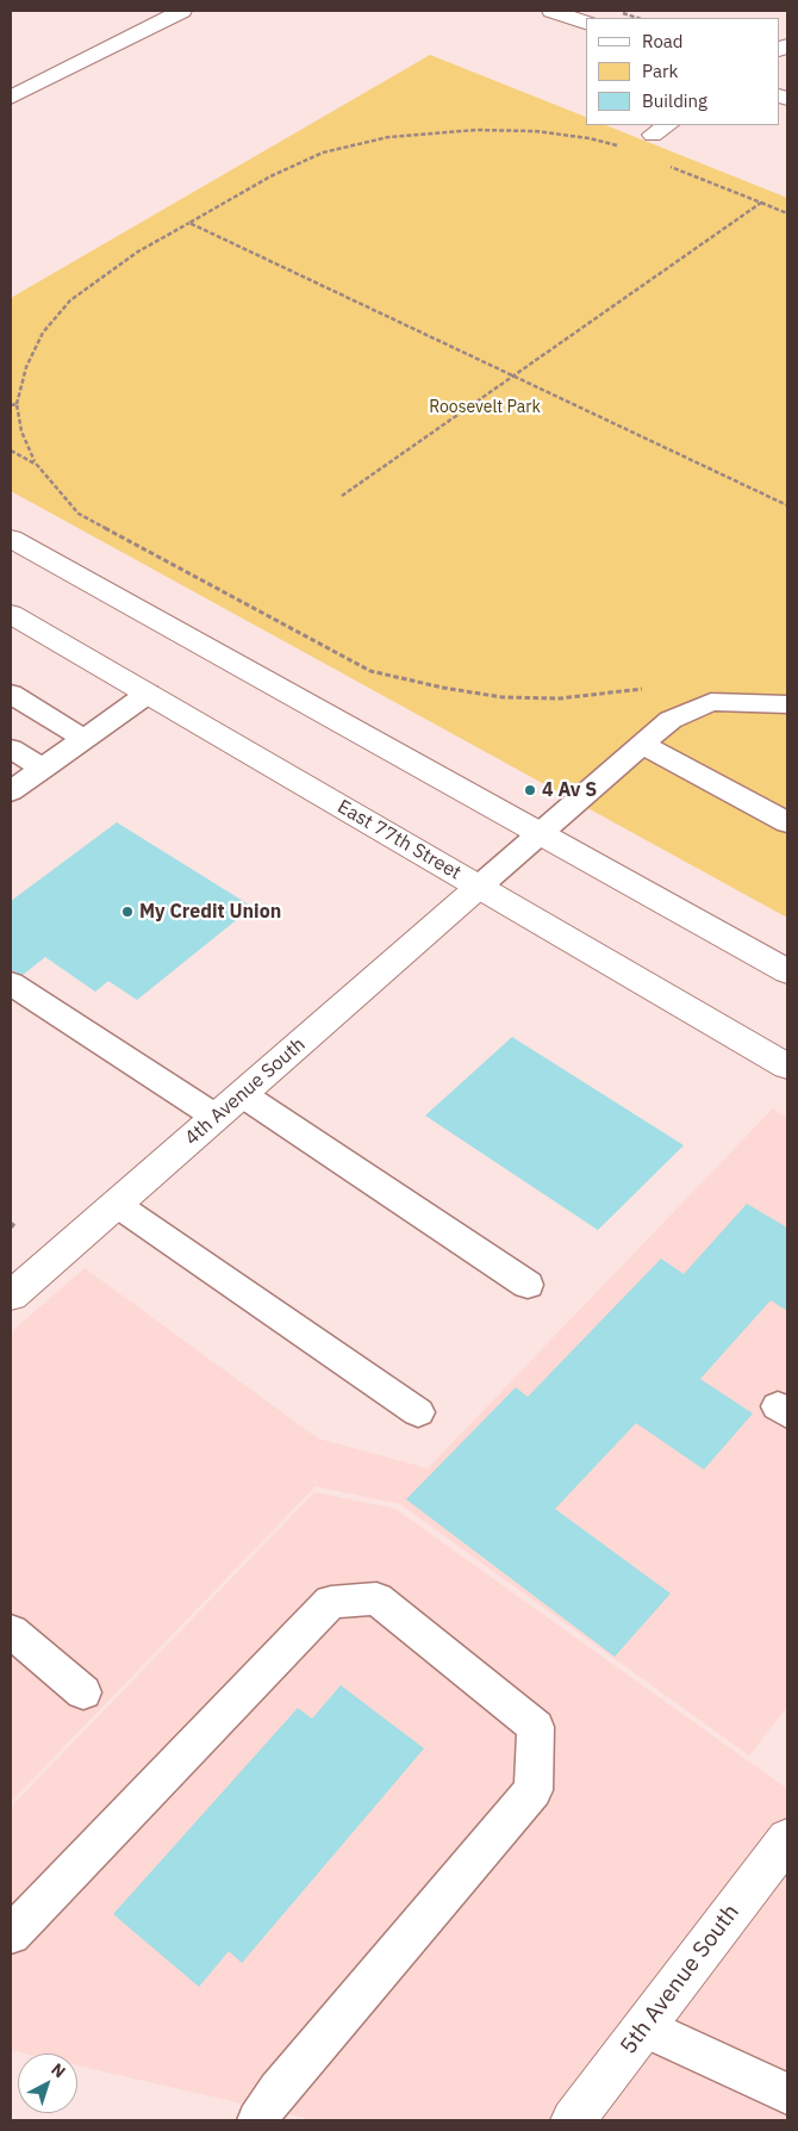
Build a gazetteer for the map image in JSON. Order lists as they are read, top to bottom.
{
  "streets": {
    "street": ["East 77th Street", "4th Avenue South", "5th Avenue South"]
  },
  "crossings": [
    ["East 77th Street", "4th Avenue South"]
  ],
  "parks": ["Roosevelt Park"],
  "places": ["4 Av S", "My Credit Union"],
  "legend": ["Road", "Park", "Building"],
  "north": "top right"
}
